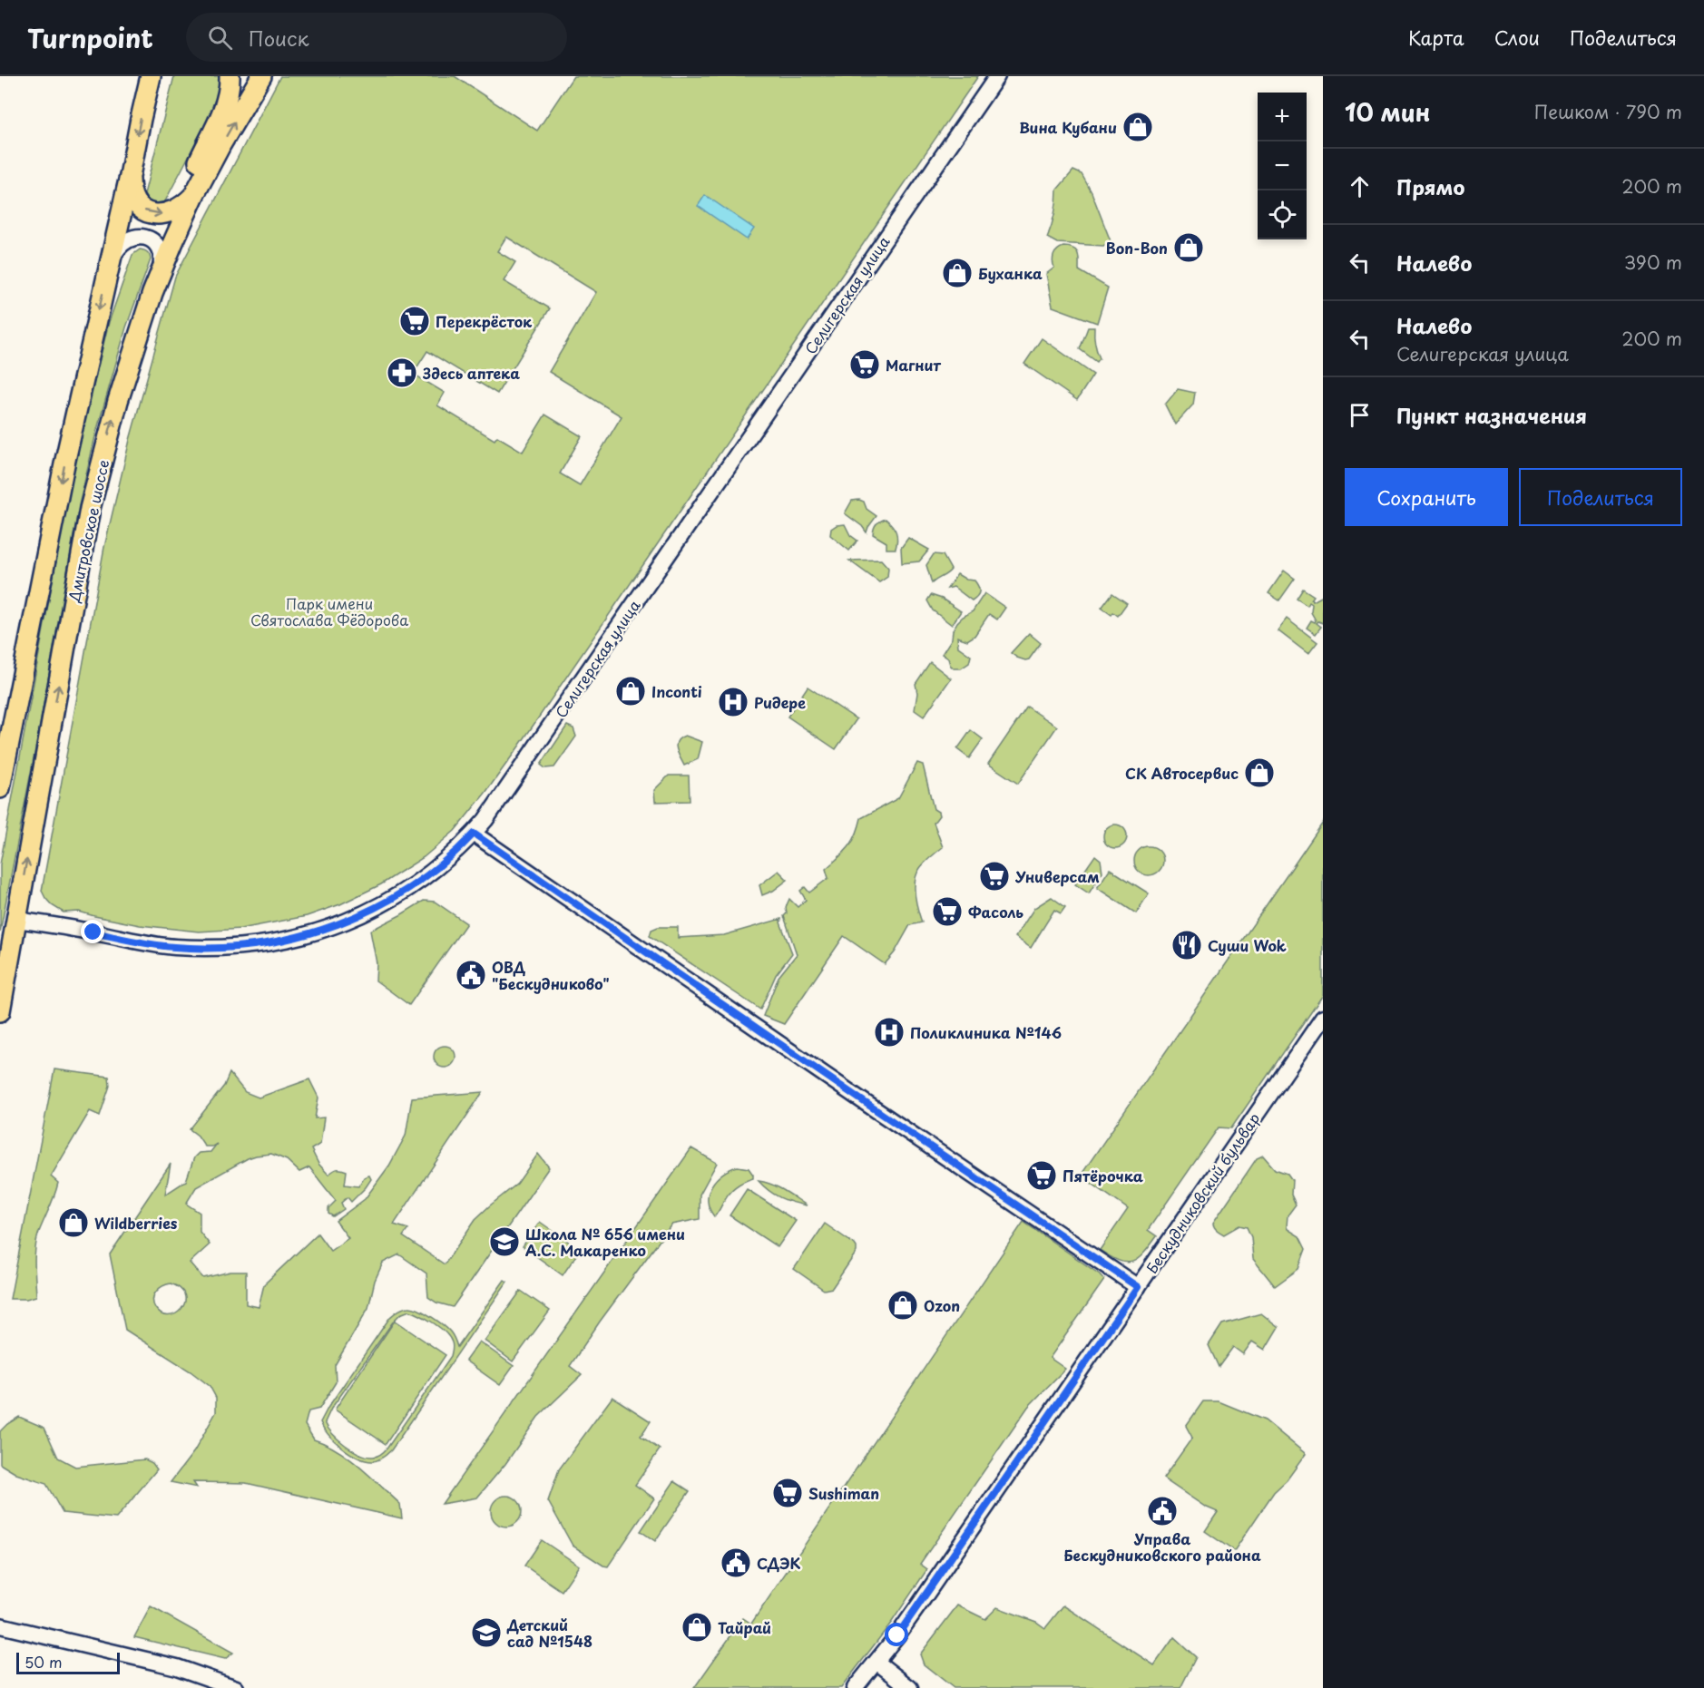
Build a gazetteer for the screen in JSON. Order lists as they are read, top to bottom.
{
  "streets": {
    "main road": ["Дмитровское шоссе"],
    "street": ["Селигерская улица", "Бескудниковский бульвар"]
  },
  "crossings": [
    ["Селигерская улица", "Дмитровское шоссе"]
  ],
  "parks": ["Парк имени Святослава Фёдорова"],
  "places": {
    "shop": [
      "Вина Кубани",
      "Bon-Bon",
      "Буханка",
      "Inconti",
      "СК Автосервис",
      "Wildberries",
      "Ozon",
      "Тайрай"
    ],
    "supermarket": [
      "Перекрёсток",
      "Магнит",
      "Универсам",
      "Фасоль",
      "Пятёрочка",
      "Sushiman"
    ],
    "pharmacy": ["Здесь аптека"],
    "hospital": ["Ридере", "Поликлиника №146"],
    "restaurant": ["Суши Wok"],
    "public building": ["ОВД \"Бескудниково\"", "Управа Бескудниковского района", "СДЭК"],
    "school or university": ["Школа № 656 имени А.С. Макаренко", "Детский сад №1548"]
  },
  "scale_bar": "50 m",
  "page": {
    "header": "Turnpoint",
    "search": "Поиск",
    "nav": ["Карта", "Слои", "Поделиться"],
    "heading": ["10 мин", "Пешком · 790 m"],
    "map_buttons": ["+", "−"],
    "list": [
      ["Прямо", "200 m"],
      ["Налево", "390 m"],
      ["Налево", "Селигерская улица", "200 m"],
      "Пункт назначения"
    ],
    "buttons": ["Сохранить", "Поделиться"],
    "scale": "50 m"
  }
}
